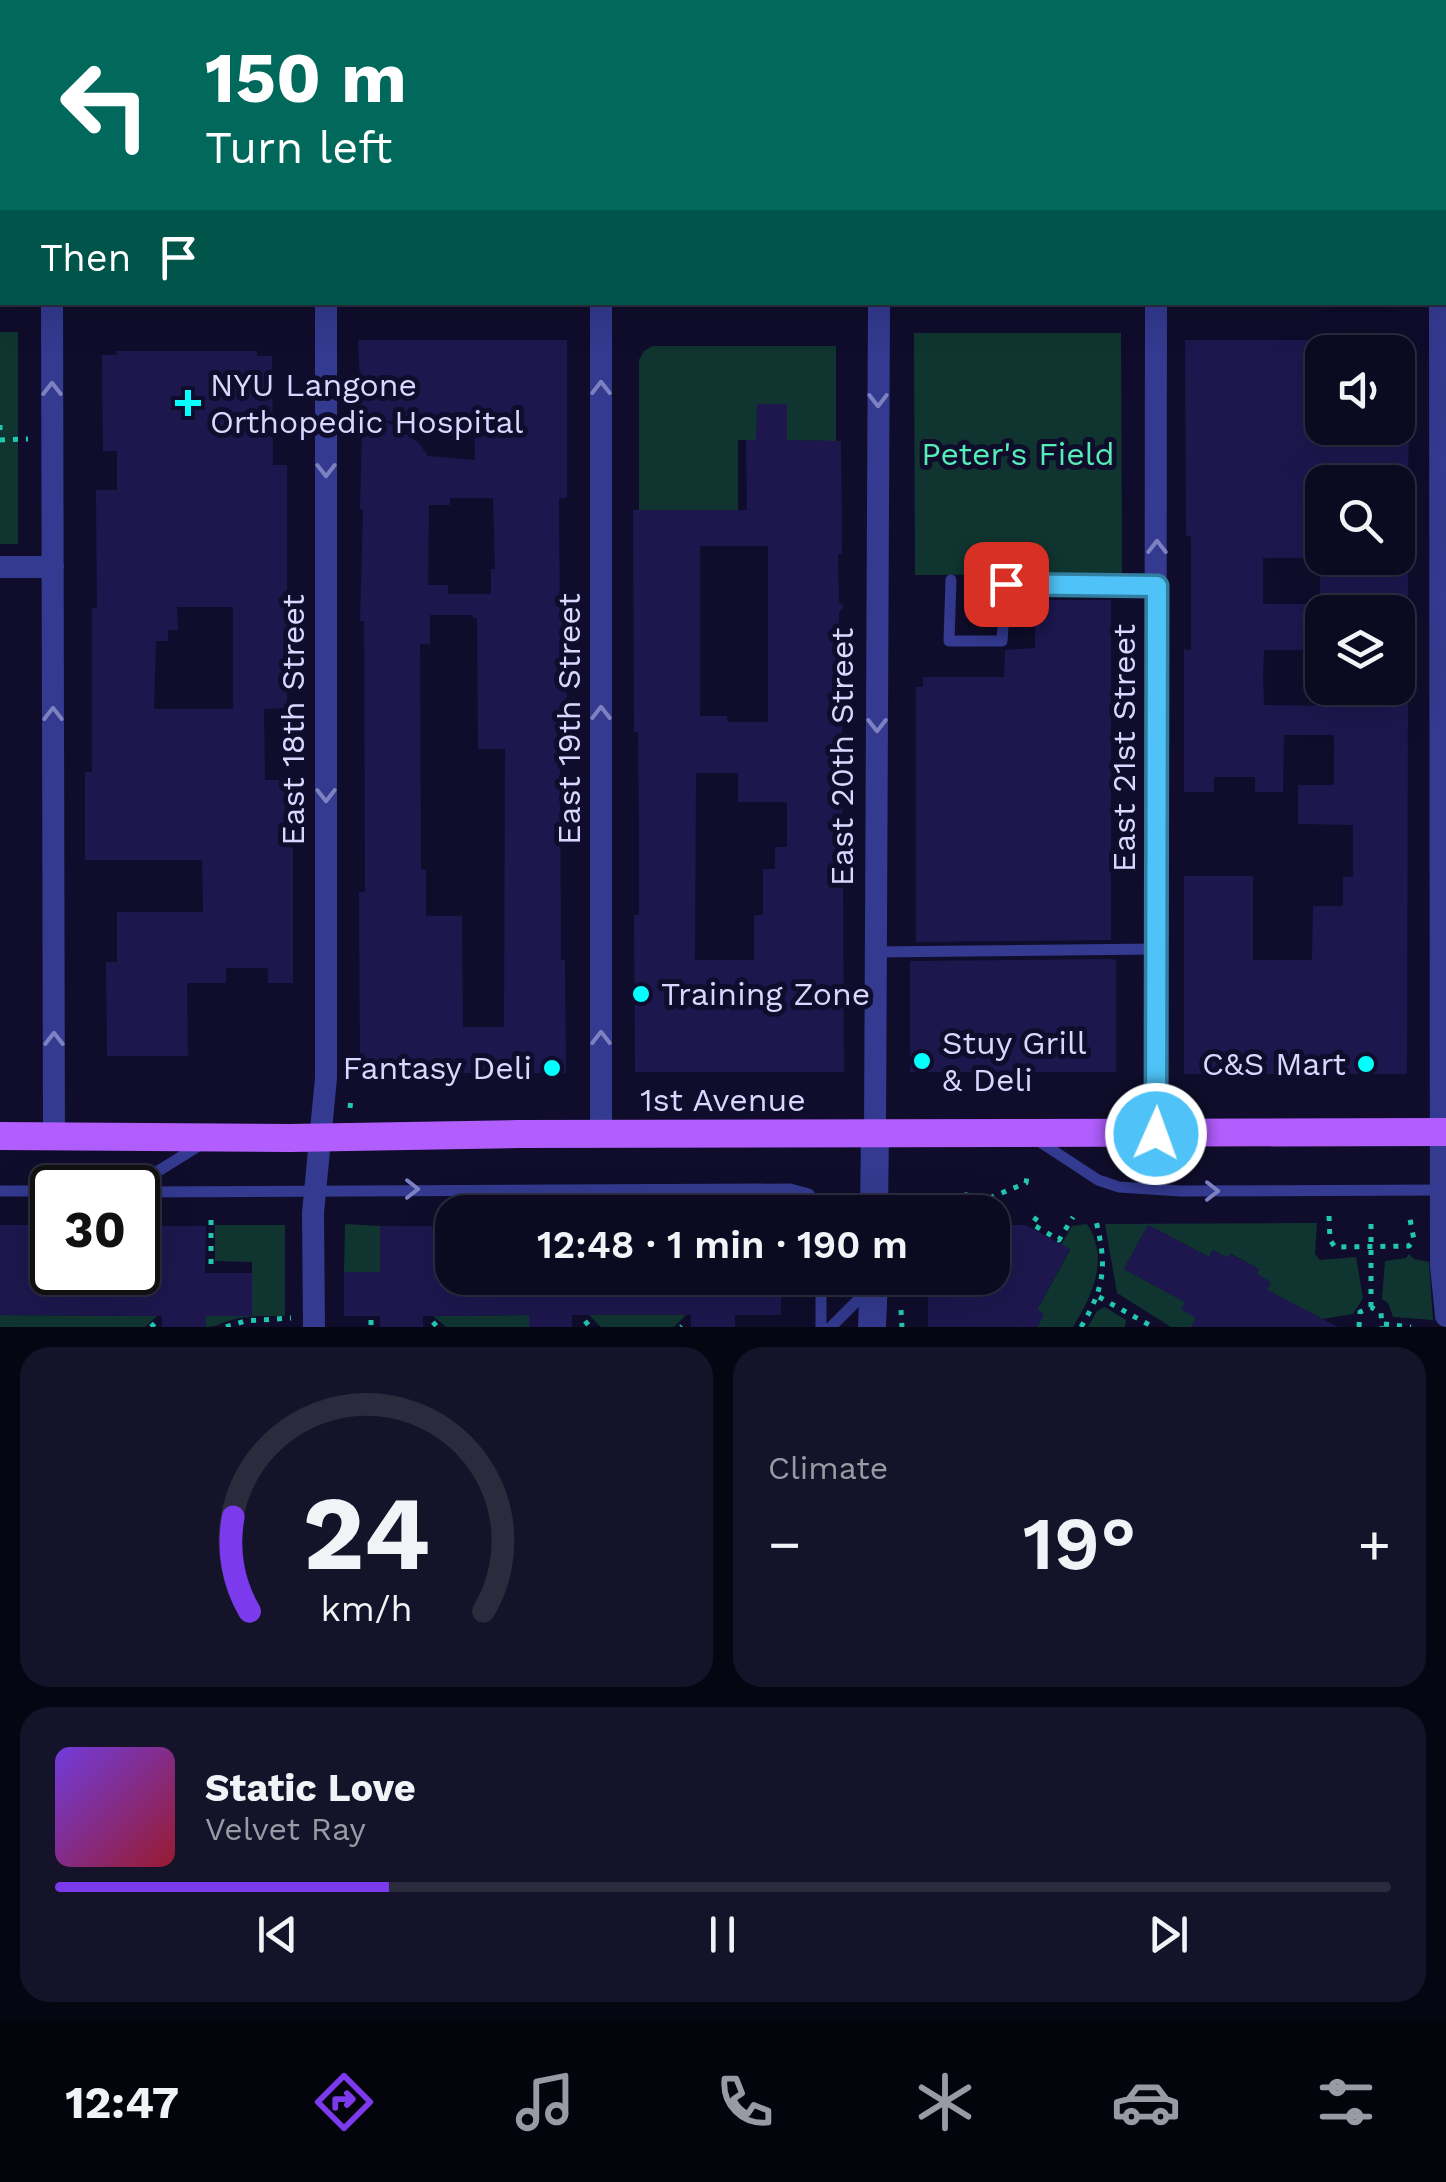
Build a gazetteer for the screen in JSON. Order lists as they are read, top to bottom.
{
  "streets": {
    "main road": ["1st Avenue"],
    "street": [
      "East 19th Street",
      "East 18th Street",
      "East 21st Street",
      "East 20th Street"
    ]
  },
  "crossings": [
    ["East 19th Street", "1st Avenue"],
    ["East 18th Street", "1st Avenue"],
    ["East 21st Street", "1st Avenue"],
    ["East 20th Street", "1st Avenue"]
  ],
  "one_way": ["East 19th Street", "East 18th Street", "East 20th Street"],
  "parks": ["Peter's Field"],
  "places": {
    "health": ["NYU Langone Orthopedic Hospital"],
    "other": [
      "Training Zone",
      "Stuy Grill & Deli",
      "C&S Mart",
      "Fantasy Deli"
    ]
  },
  "page": {
    "turn": ["150 m", "Turn left"],
    "then": "Then",
    "limit": "30",
    "trip": "12:48 · 1 min · 190 m",
    "tile": "Climate",
    "heat": ["−", "19°", "+"],
    "song": ["Static Love", "Velvet Ray"],
    "tabs": "12:47",
    "gauge": ["24", "km/h"]
  }
}
